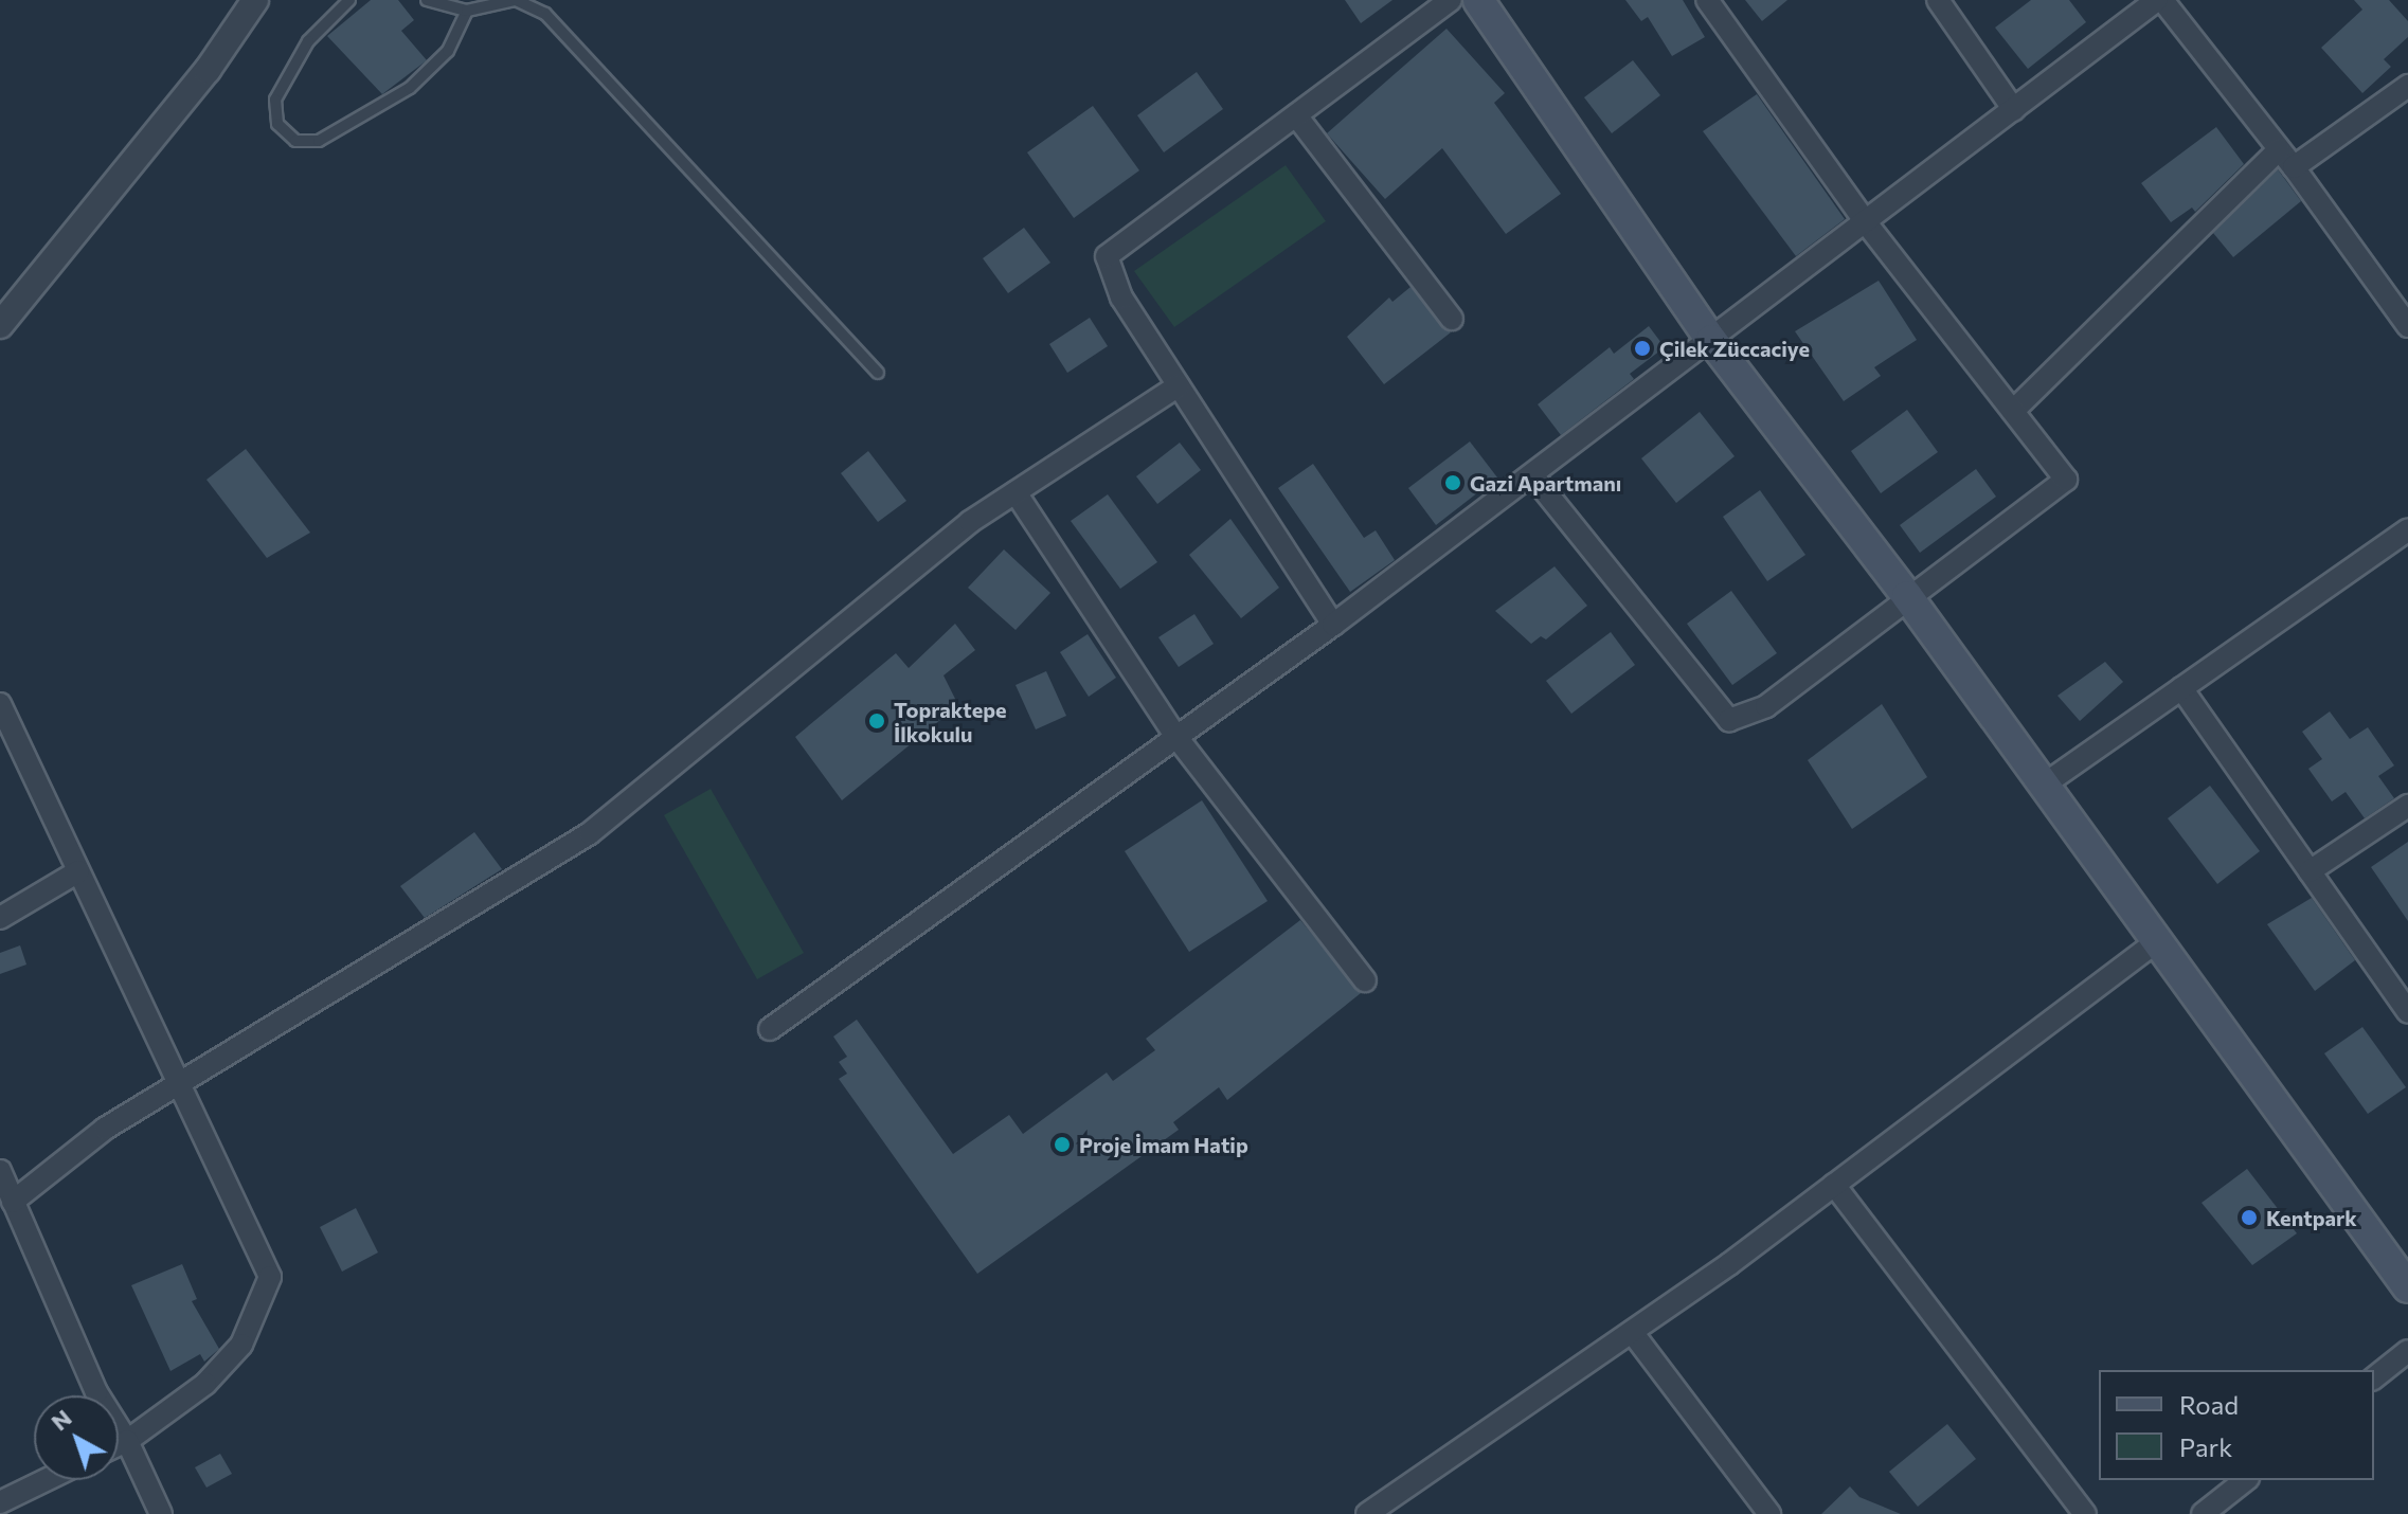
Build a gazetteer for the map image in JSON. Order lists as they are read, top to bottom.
{
  "places": [
    "Çilek Züccaciye",
    "Gazi Apartmanı",
    "Topraktepe İlkokulu",
    "Proje İmam Hatip",
    "Kentpark"
  ],
  "legend": ["Road", "Park"],
  "north": "top left"
}
